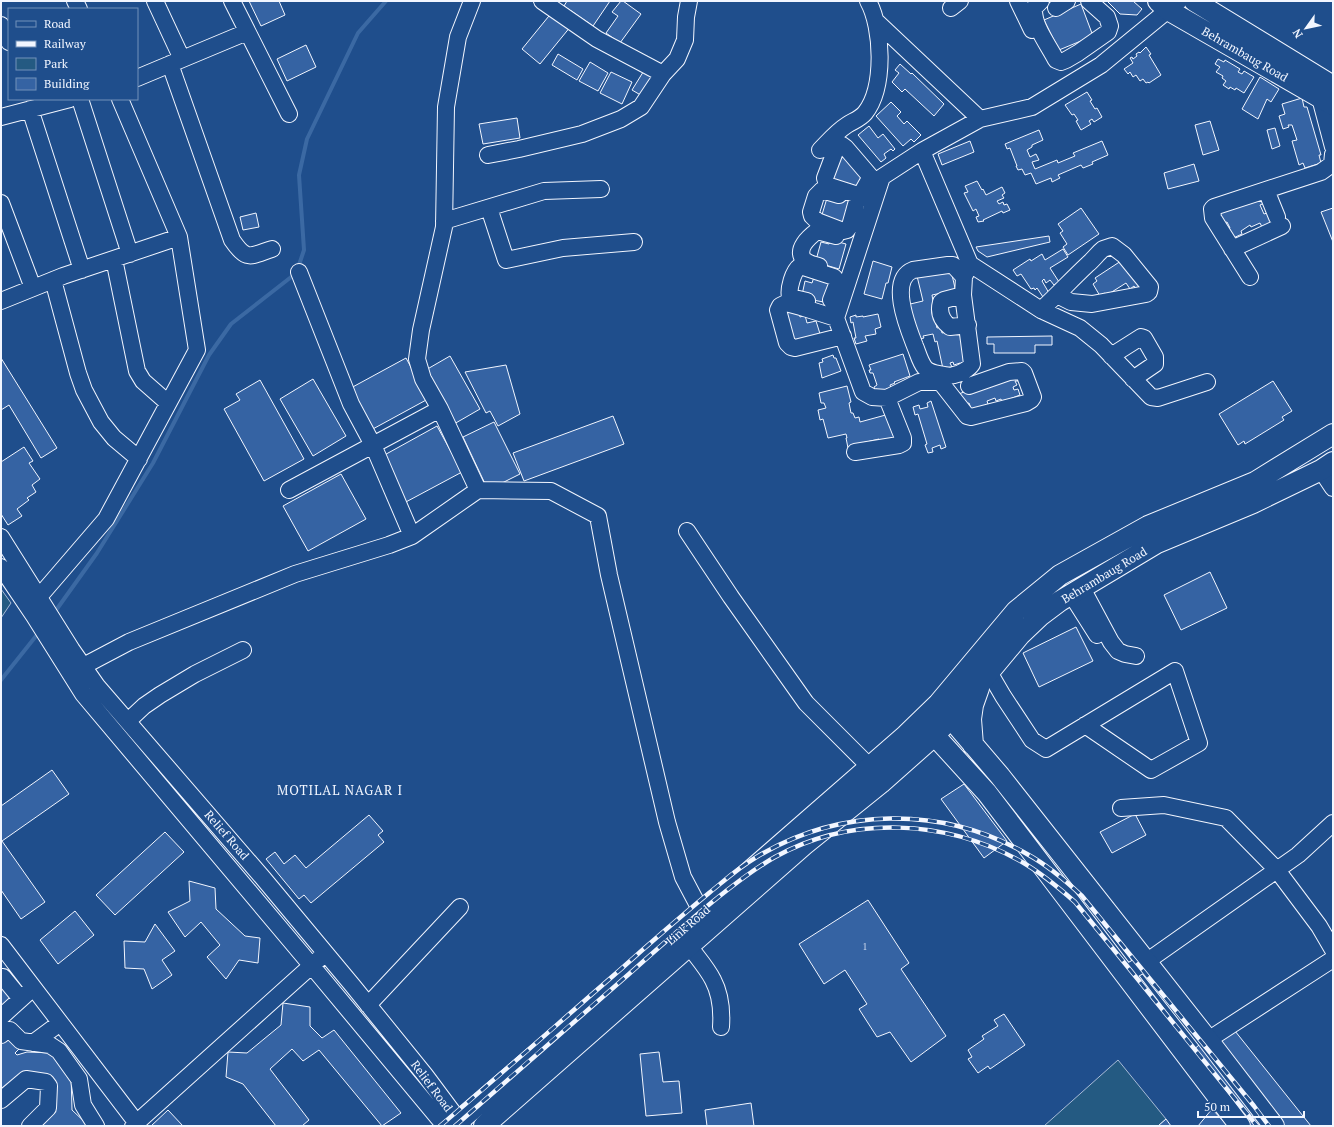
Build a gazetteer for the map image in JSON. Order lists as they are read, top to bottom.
{
  "streets": {
    "main road": ["Behrambaug Road", "Link Road"],
    "street": ["Relief Road"]
  },
  "crossings": [
    ["Behrambaug Road", "Link Road"],
    ["Relief Road", "Link Road"]
  ],
  "districts": ["MOTILAL NAGAR I"],
  "house_numbers": ["1"],
  "legend": [
    "Road",
    "Railway",
    "Park",
    "Building"
  ],
  "scale_bar": "50 m",
  "north": "bottom left"
}
